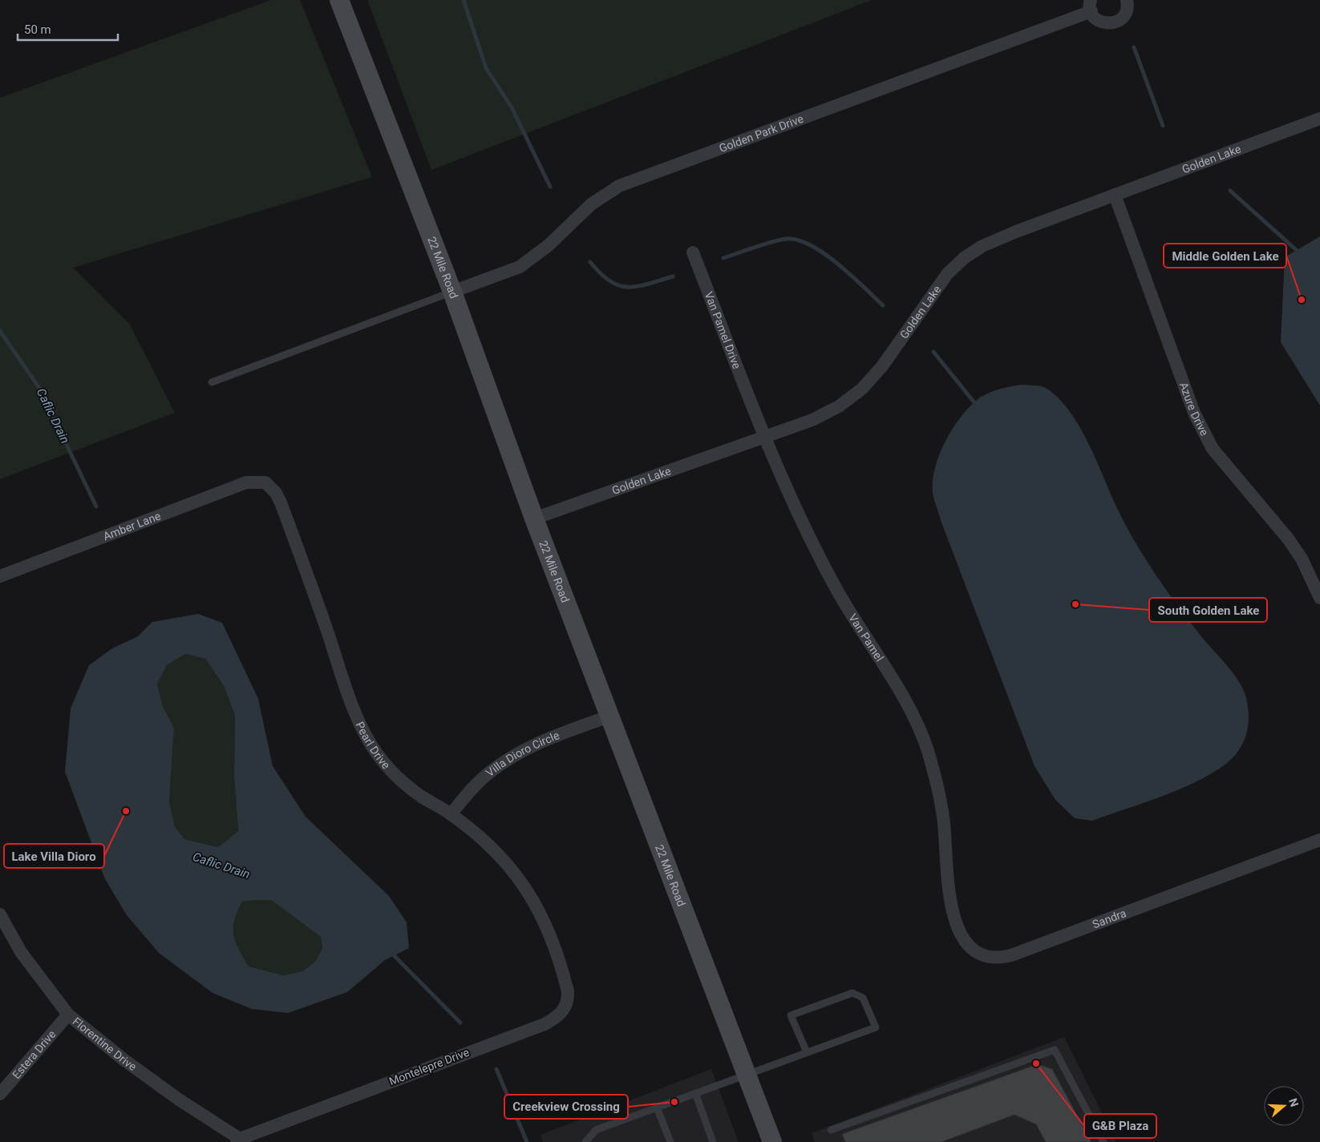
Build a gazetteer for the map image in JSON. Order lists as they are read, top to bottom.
{
  "streets": {
    "street": [
      "Golden Park Drive",
      "Golden Lake",
      "22 Mile Road",
      "Van Pamel Drive",
      "Azure Drive",
      "Amber Lane",
      "Van Pamel",
      "Pearl Drive",
      "Villa Dioro Circle",
      "Sandra",
      "Florentine Drive",
      "Estera Drive",
      "Montelepre Drive"
    ]
  },
  "crossings": [
    ["Golden Park Drive", "22 Mile Road"],
    ["Golden Lake", "22 Mile Road"],
    ["Golden Lake", "Azure Drive"],
    ["Golden Lake", "Van Pamel"],
    ["22 Mile Road", "Villa Dioro Circle"],
    ["Van Pamel Drive", "Van Pamel"],
    ["Amber Lane", "Pearl Drive"],
    ["Van Pamel", "Sandra"],
    ["Pearl Drive", "Villa Dioro Circle"],
    ["Pearl Drive", "Montelepre Drive"],
    ["Florentine Drive", "Estera Drive"],
    ["Florentine Drive", "Montelepre Drive"]
  ],
  "water": ["Caflic Drain"],
  "places": [
    "Middle Golden Lake",
    "South Golden Lake",
    "Lake Villa Dioro",
    "G&B Plaza",
    "Creekview Crossing"
  ],
  "scale_bar": "50 m",
  "north": "right"
}
